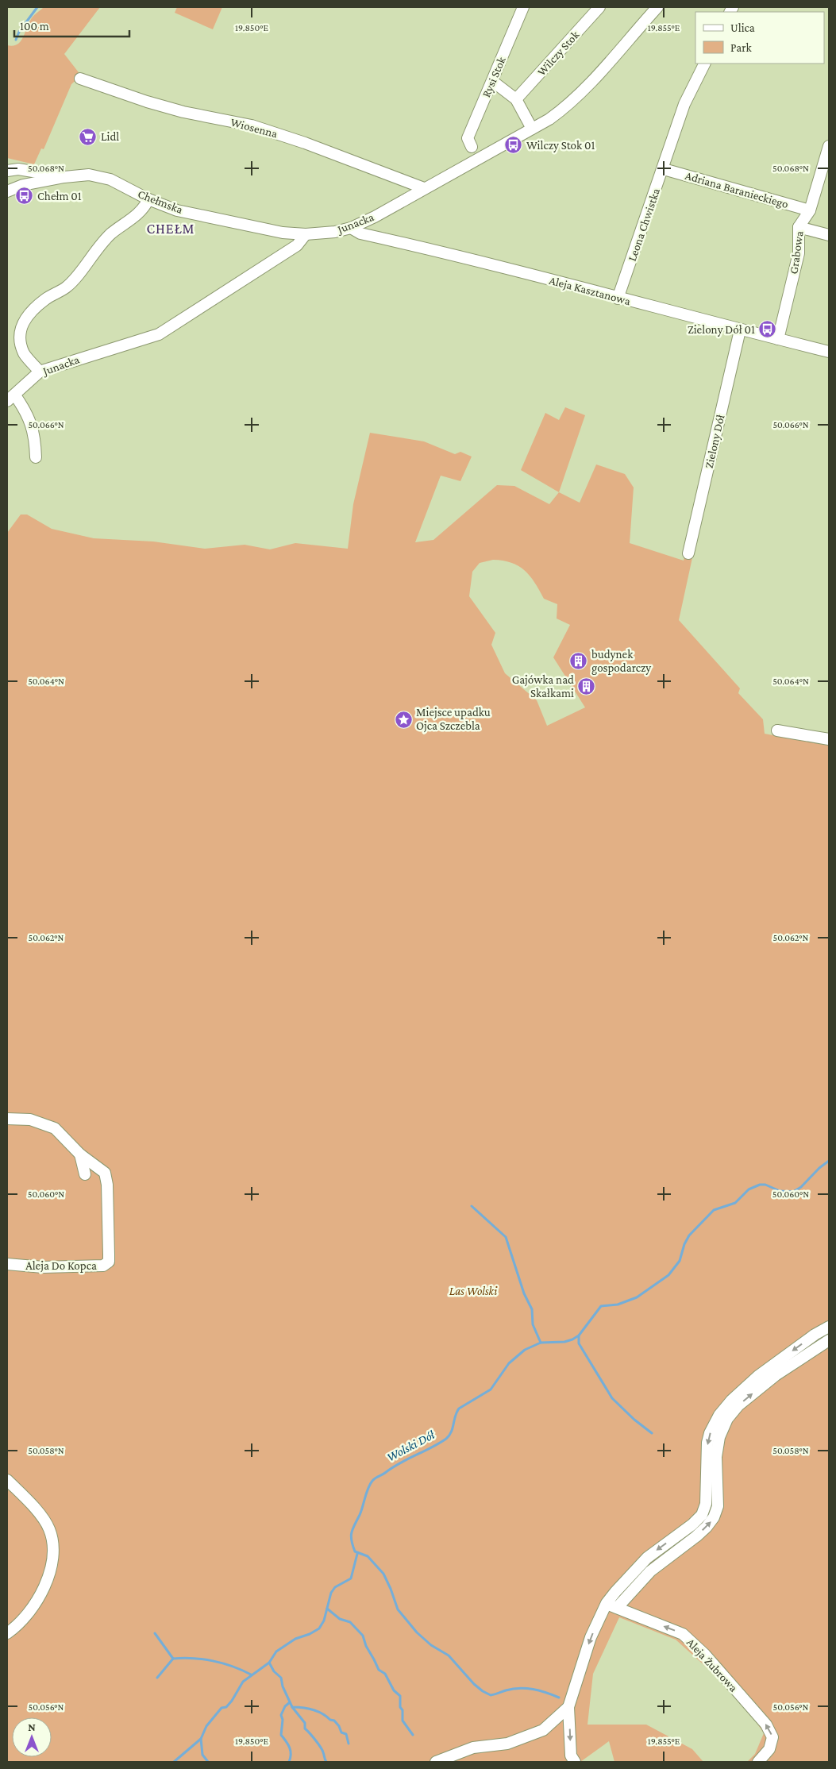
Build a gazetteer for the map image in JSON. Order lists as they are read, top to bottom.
{
  "streets": {
    "street": [
      "Wilczy Stok",
      "Rysi Stok",
      "Wiosenna",
      "Adriana Baranieckiego",
      "Chełmska",
      "Junacka",
      "Leona Chwistka",
      "Grabowa",
      "Aleja Kasztanowa",
      "Zielony Dół",
      "Aleja Do Kopca",
      "Aleja Żubrowa"
    ]
  },
  "crossings": [
    ["Wiosenna", "Junacka"],
    ["Adriana Baranieckiego", "Leona Chwistka"],
    ["Adriana Baranieckiego", "Grabowa"],
    ["Chełmska", "Junacka"],
    ["Junacka", "Aleja Kasztanowa"],
    ["Leona Chwistka", "Aleja Kasztanowa"],
    ["Grabowa", "Aleja Kasztanowa"],
    ["Aleja Kasztanowa", "Zielony Dół"]
  ],
  "one_way": ["Aleja Żubrowa"],
  "districts": ["CHEŁM"],
  "water": ["Wolski Dół"],
  "parks": ["Las Wolski"],
  "places": {
    "supermarket": ["Lidl"],
    "bus stop": ["Wilczy Stok 01", "Chełm 01", "Zielony Dół 01"],
    "building": ["budynek gospodarczy", "Gajówka nad Skałkami"],
    "place": ["Miejsce upadku Ojca Szczebla"]
  },
  "legend": ["Ulica", "Park"],
  "scale_bar": "100 m",
  "north": "top",
  "coordinates": [
    "19.850°E",
    "19.855°E",
    "50.068°N",
    "50.066°N",
    "50.064°N",
    "50.062°N",
    "50.060°N",
    "50.058°N",
    "50.056°N"
  ]
}
